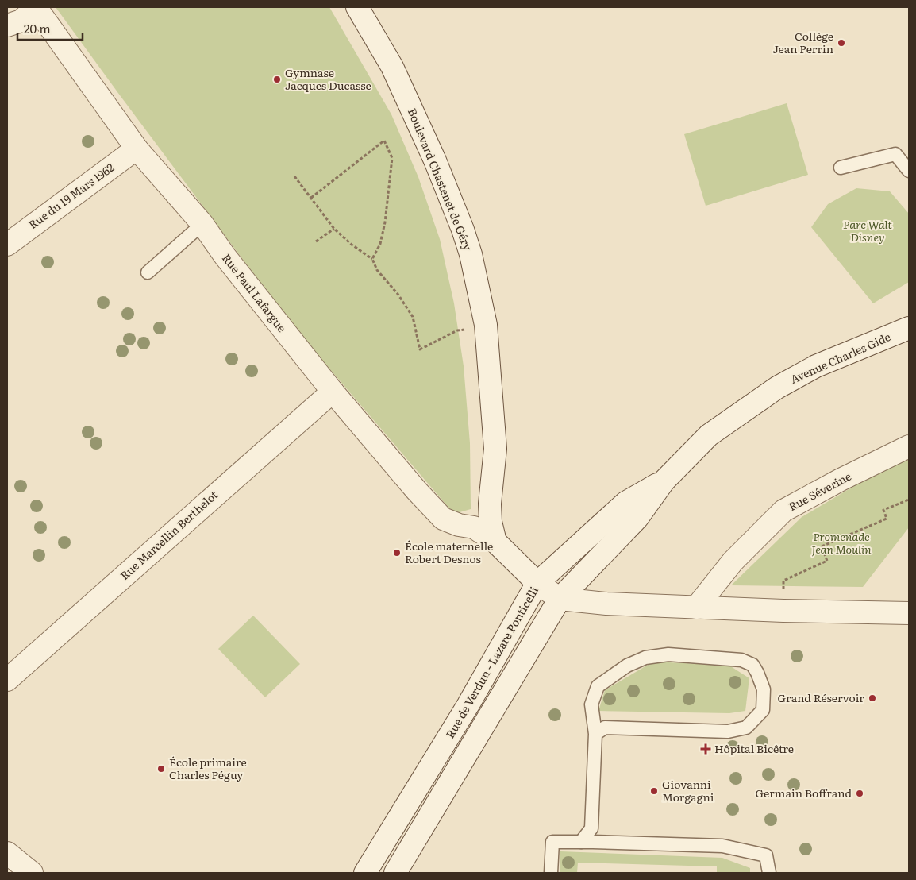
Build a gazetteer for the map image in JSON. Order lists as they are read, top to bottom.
{
  "streets": {
    "street": [
      "Boulevard Chastenet de Géry",
      "Rue du 19 Mars 1962",
      "Rue Paul Lafargue",
      "Avenue Charles Gide",
      "Rue Séverine",
      "Rue Marcellin Berthelot",
      "Rue de Verdun - Lazare Ponticelli"
    ]
  },
  "crossings": [
    ["Boulevard Chastenet de Géry", "Rue Paul Lafargue"],
    ["Rue du 19 Mars 1962", "Rue Paul Lafargue"],
    ["Rue Paul Lafargue", "Rue Marcellin Berthelot"],
    ["Avenue Charles Gide", "Rue de Verdun - Lazare Ponticelli"]
  ],
  "parks": ["Parc Walt Disney", "Promenade Jean Moulin"],
  "places": {
    "other": [
      "Collège Jean Perrin",
      "Gymnase Jacques Ducasse",
      "École maternelle Robert Desnos",
      "Grand Réservoir",
      "École primaire Charles Péguy",
      "Giovanni Morgagni",
      "Germain Boffrand"
    ],
    "health": ["Hôpital Bicêtre"]
  },
  "scale_bar": "20 m"
}
